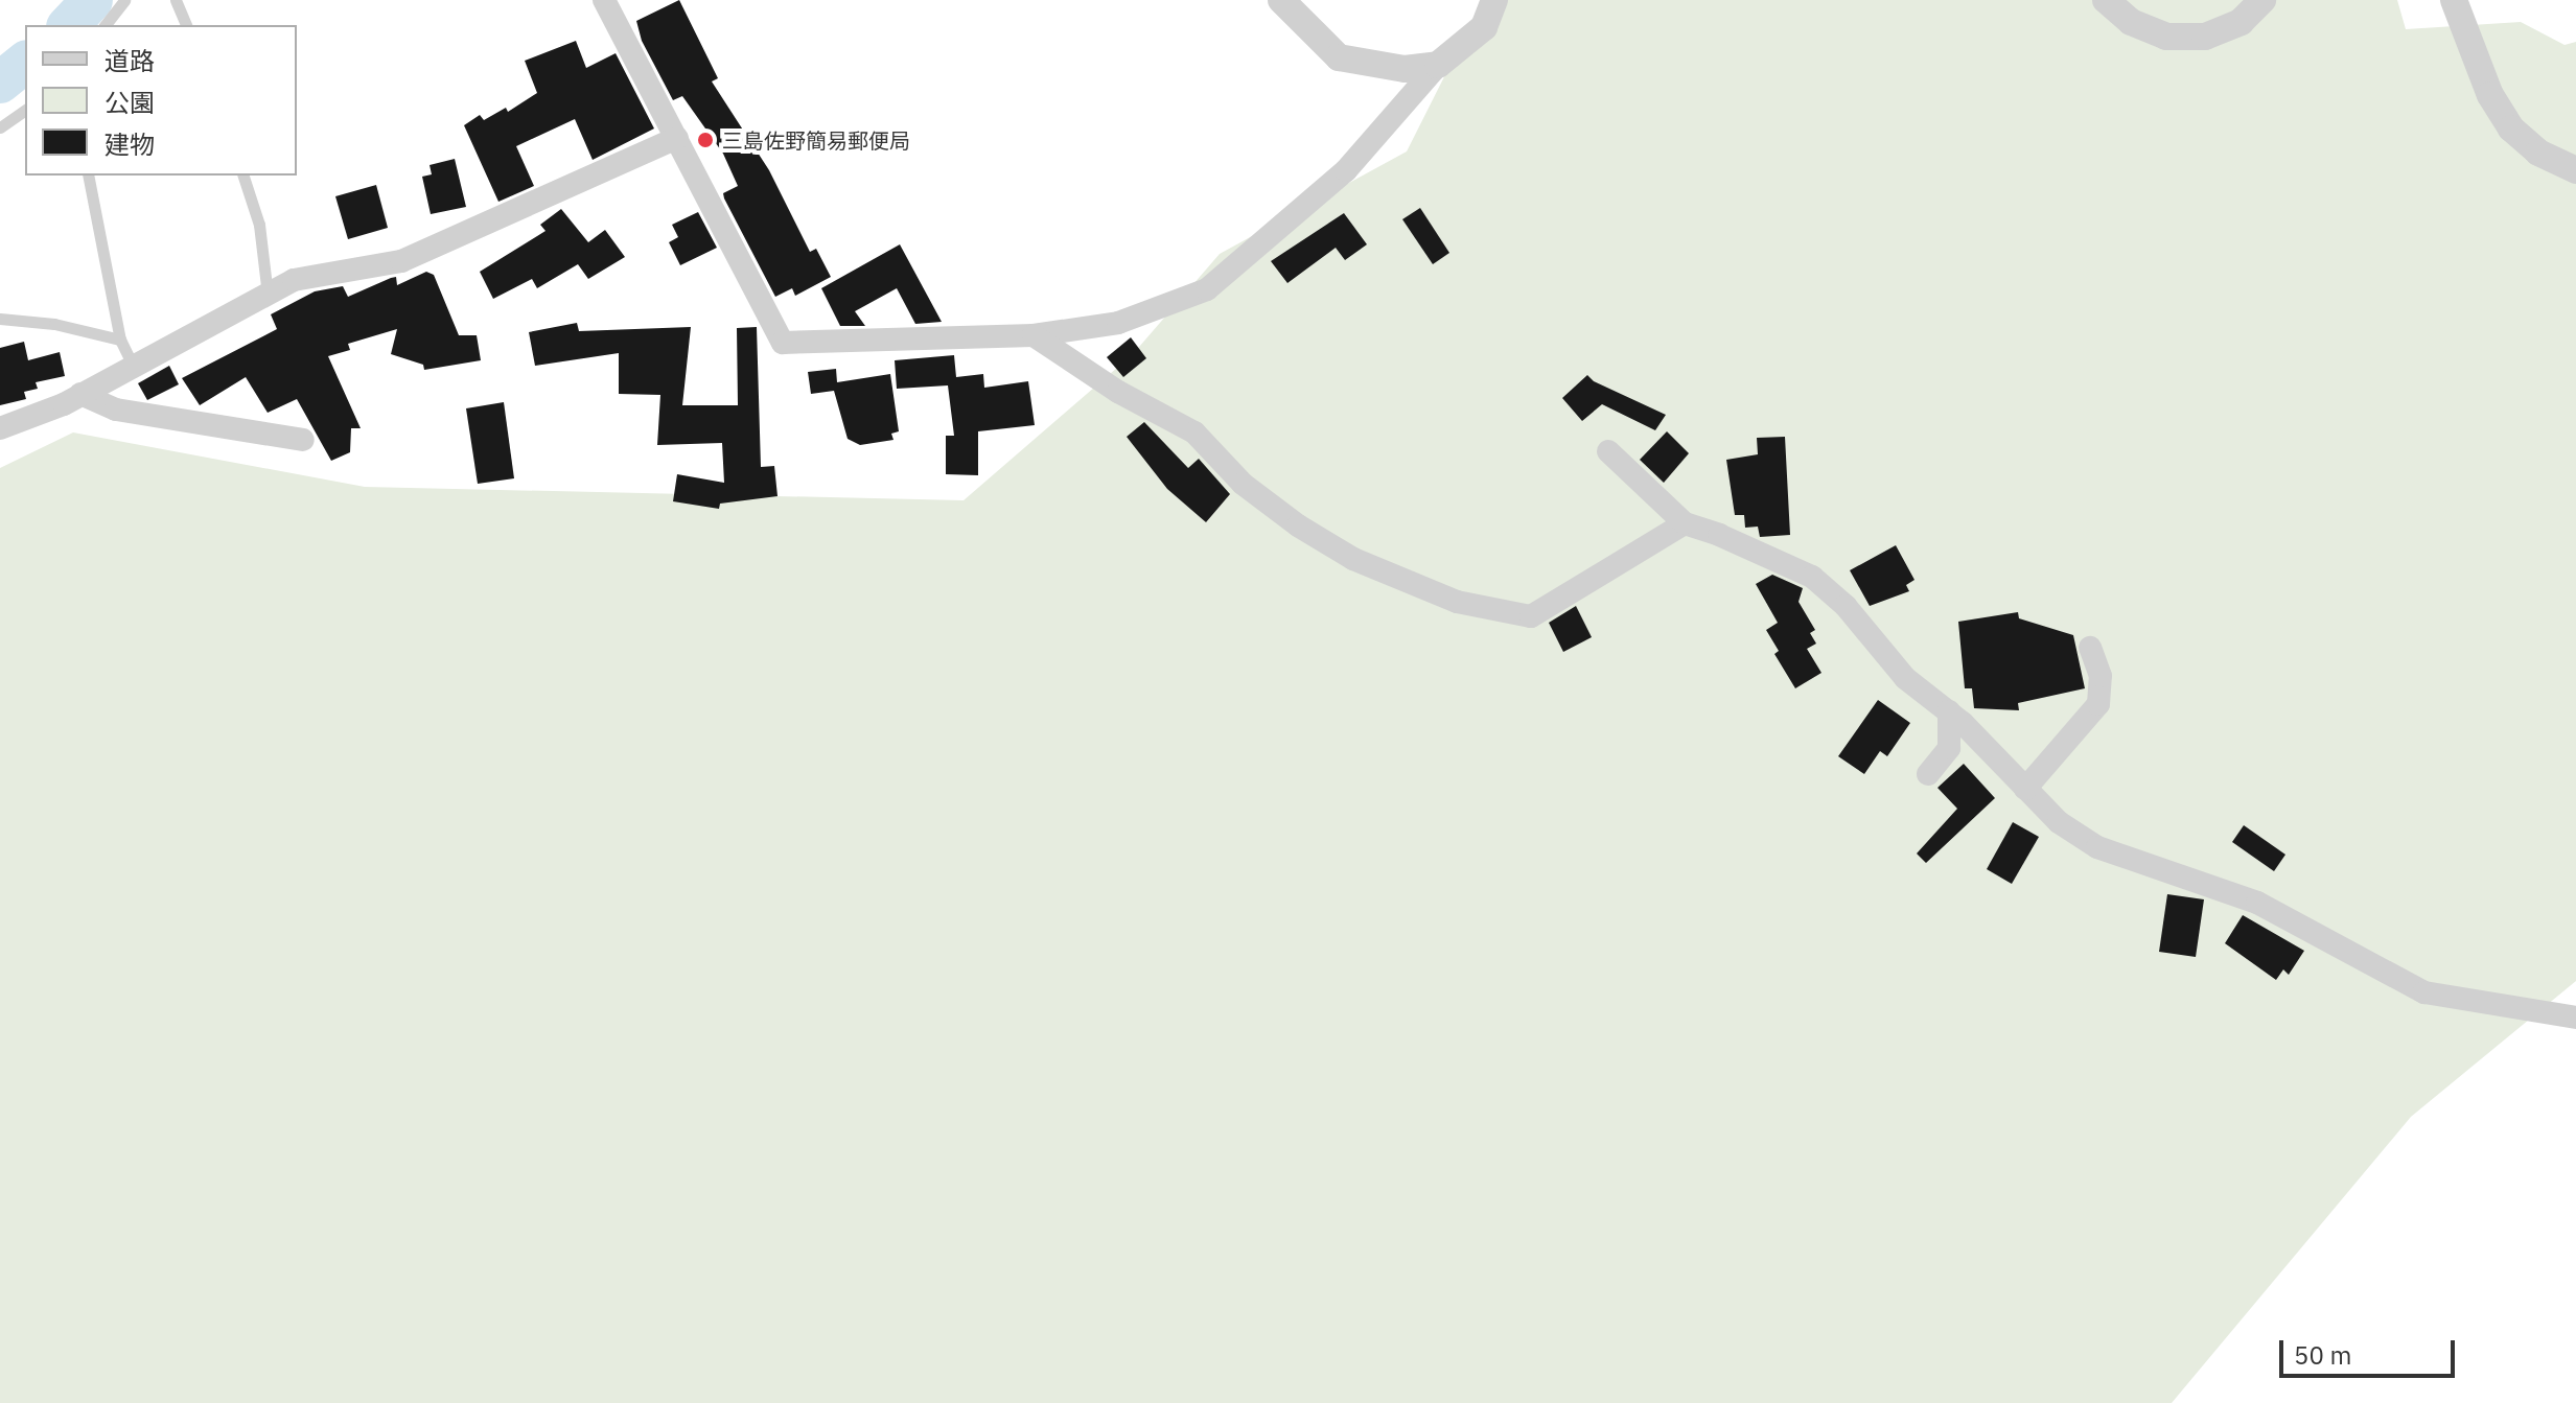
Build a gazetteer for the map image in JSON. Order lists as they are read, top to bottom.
{
  "places": ["三島佐野簡易郵便局"],
  "legend": ["道路", "公園", "建物"],
  "scale_bar": "50 m"
}
